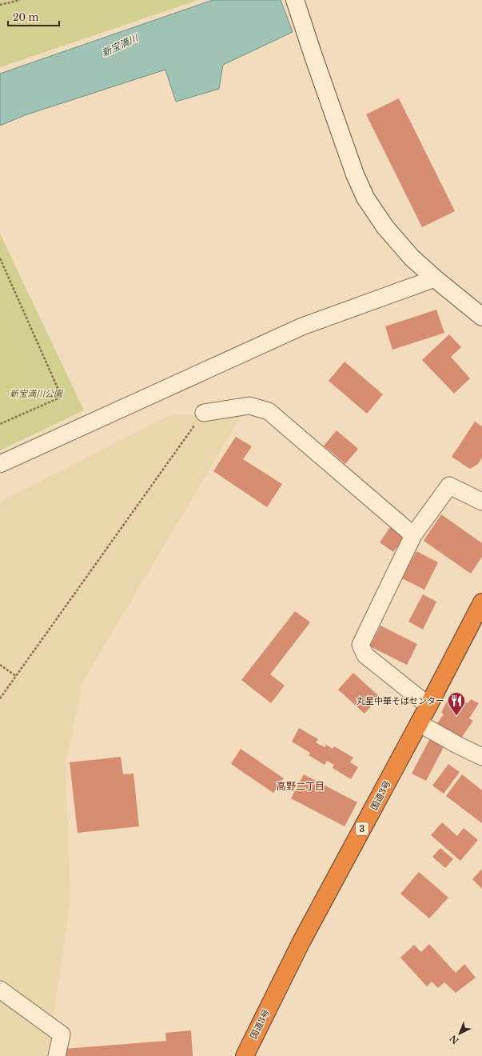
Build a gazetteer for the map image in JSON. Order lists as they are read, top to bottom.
{
  "streets": {
    "highway": ["国道3号", "3"]
  },
  "districts": ["高野二丁目"],
  "water": ["新宝満川"],
  "parks": ["新宝満川公園"],
  "places": {
    "restaurant": ["丸星中華そばセンター"]
  },
  "scale_bar": "20 m",
  "north": "bottom left"
}
